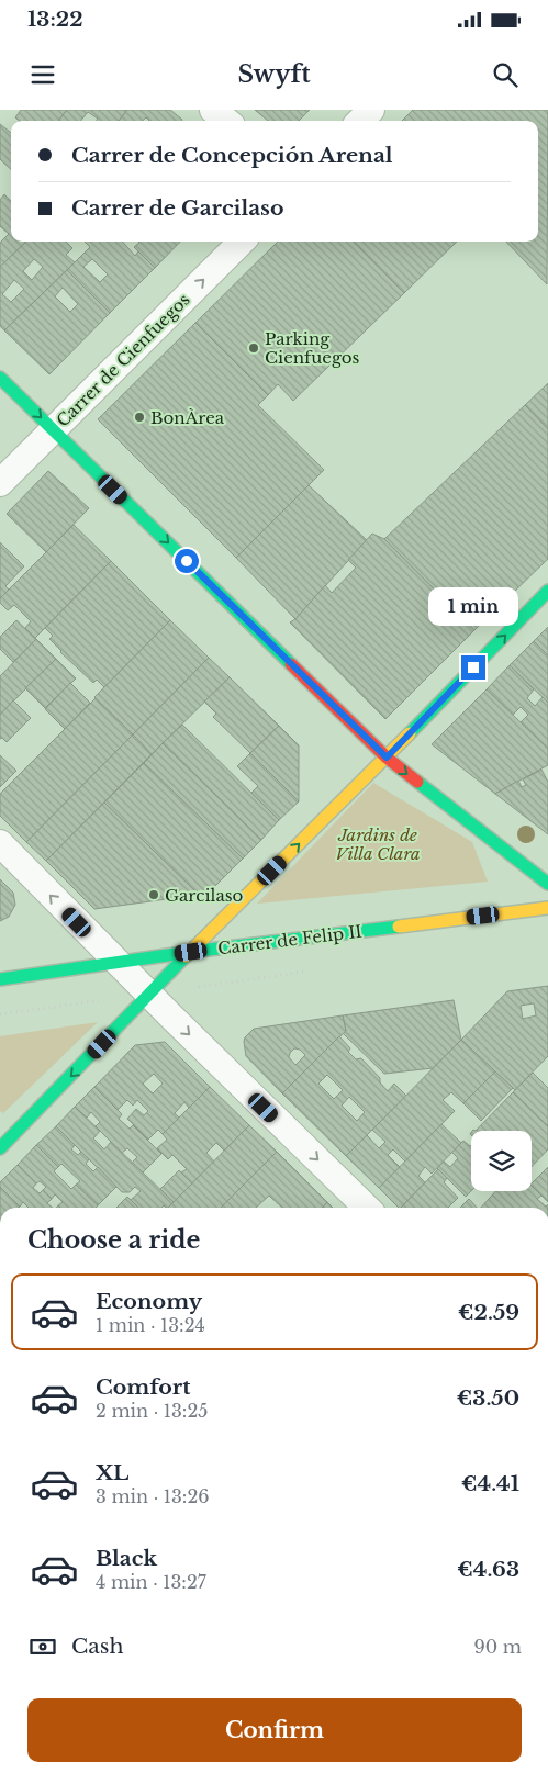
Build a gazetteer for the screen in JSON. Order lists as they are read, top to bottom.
{
  "streets": {
    "street": ["Carrer de Cienfuegos", "Carrer de Felip II"]
  },
  "one_way": ["Carrer de Cienfuegos"],
  "parks": ["Jardins de Villa Clara"],
  "places": ["Parking Cienfuegos", "BonÀrea", "Garcilaso"],
  "page": {
    "status": "13:22",
    "header": "Swyft",
    "banner": ["Carrer de Concepción Arenal", "Carrer de Garcilaso"],
    "bubble": "1 min",
    "heading": "Choose a ride",
    "list": [
      {
        "name": "Economy",
        "note": "1 min · 13:24",
        "value": "€2.59"
      },
      {
        "name": "Comfort",
        "note": "2 min · 13:25",
        "value": "€3.50"
      },
      {
        "name": "XL",
        "note": "3 min · 13:26",
        "value": "€4.41"
      },
      {
        "name": "Black",
        "note": "4 min · 13:27",
        "value": "€4.63"
      }
    ],
    "pay": ["Cash", "90 m"],
    "buttons": "Confirm"
  }
}
